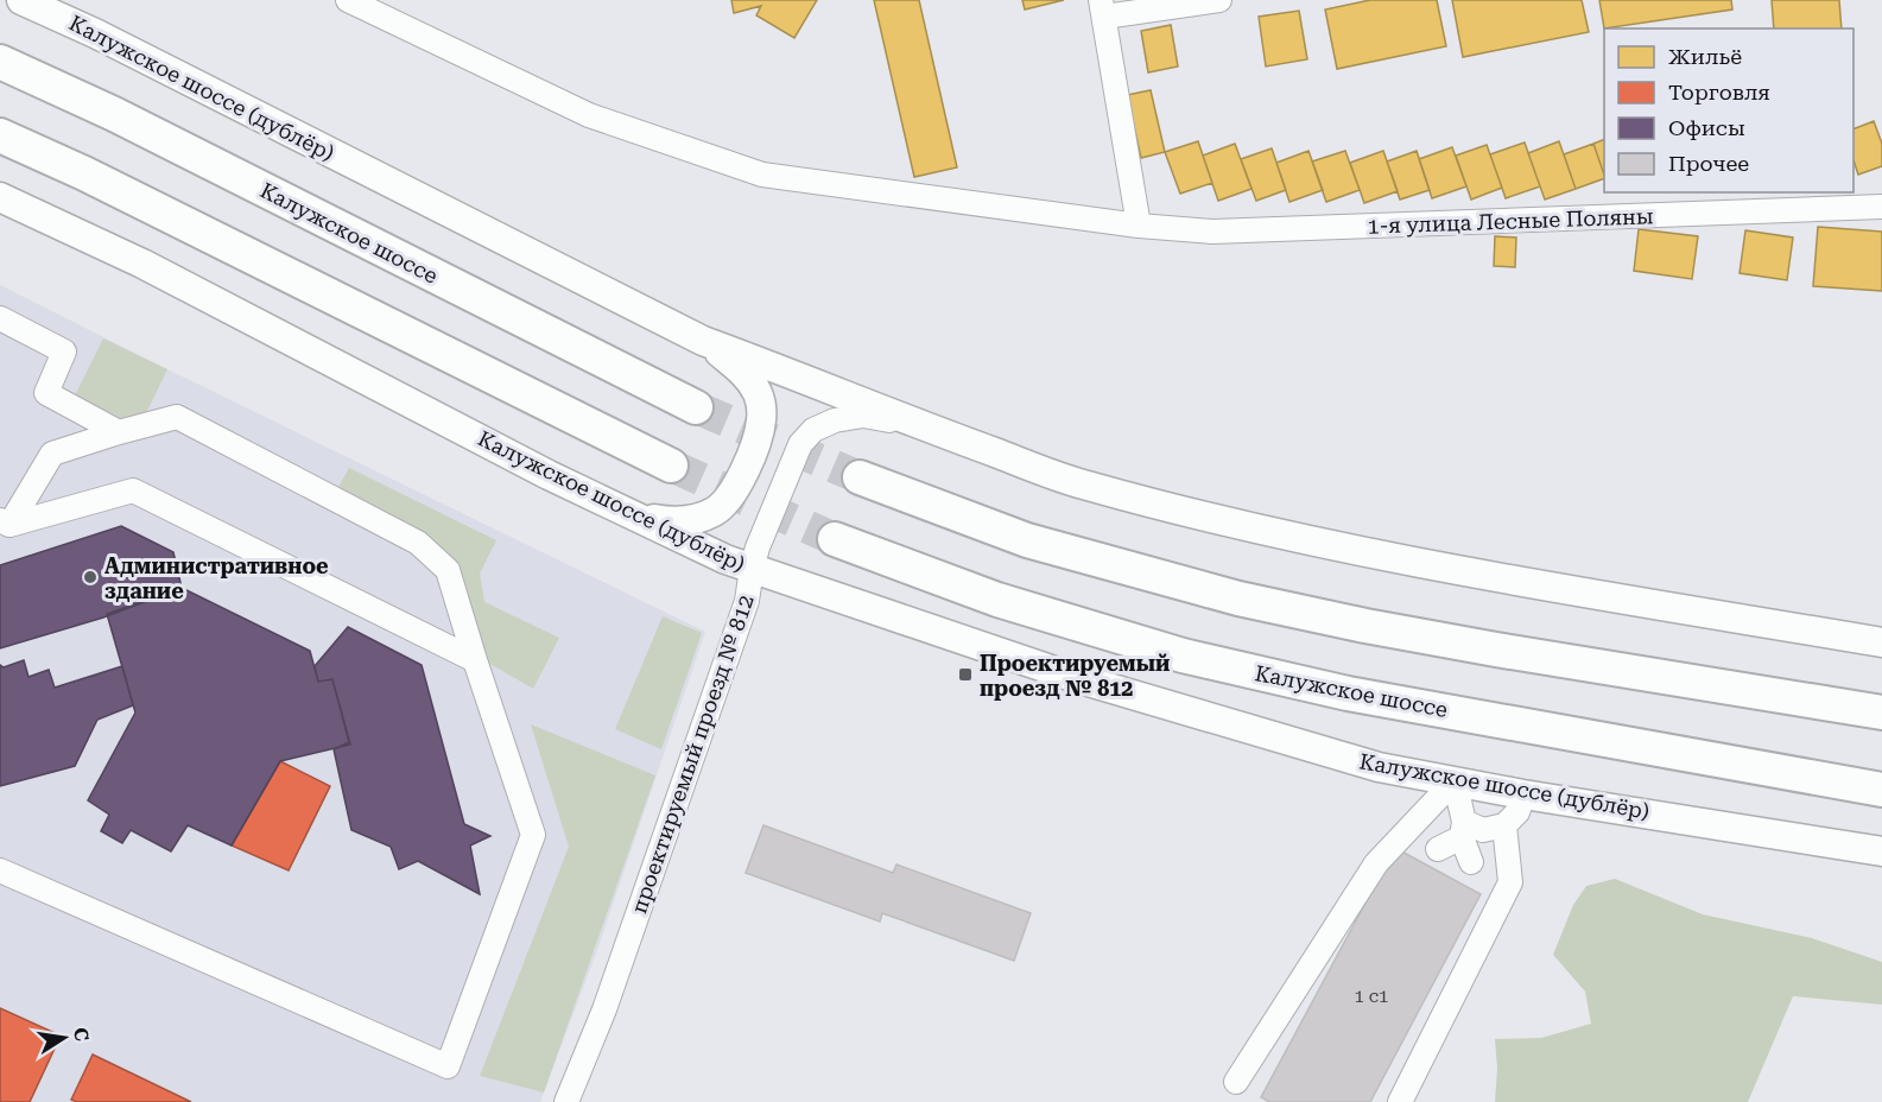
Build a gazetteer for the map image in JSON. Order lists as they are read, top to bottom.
{
  "streets": {
    "highway": ["Калужское шоссе"],
    "main road": ["Калужское шоссе (дублёр)"],
    "street": ["1-я улица Лесные Поляны", "проектируемый проезд № 812"]
  },
  "crossings": [
    ["Калужское шоссе (дублёр)", "проектируемый проезд № 812"]
  ],
  "places": {
    "other": ["Административное здание"],
    "transit": ["Проектируемый проезд № 812"]
  },
  "house_numbers": ["1 с1"],
  "legend": [
    "Жильё",
    "Торговля",
    "Офисы",
    "Прочее"
  ],
  "north": "right"
}
